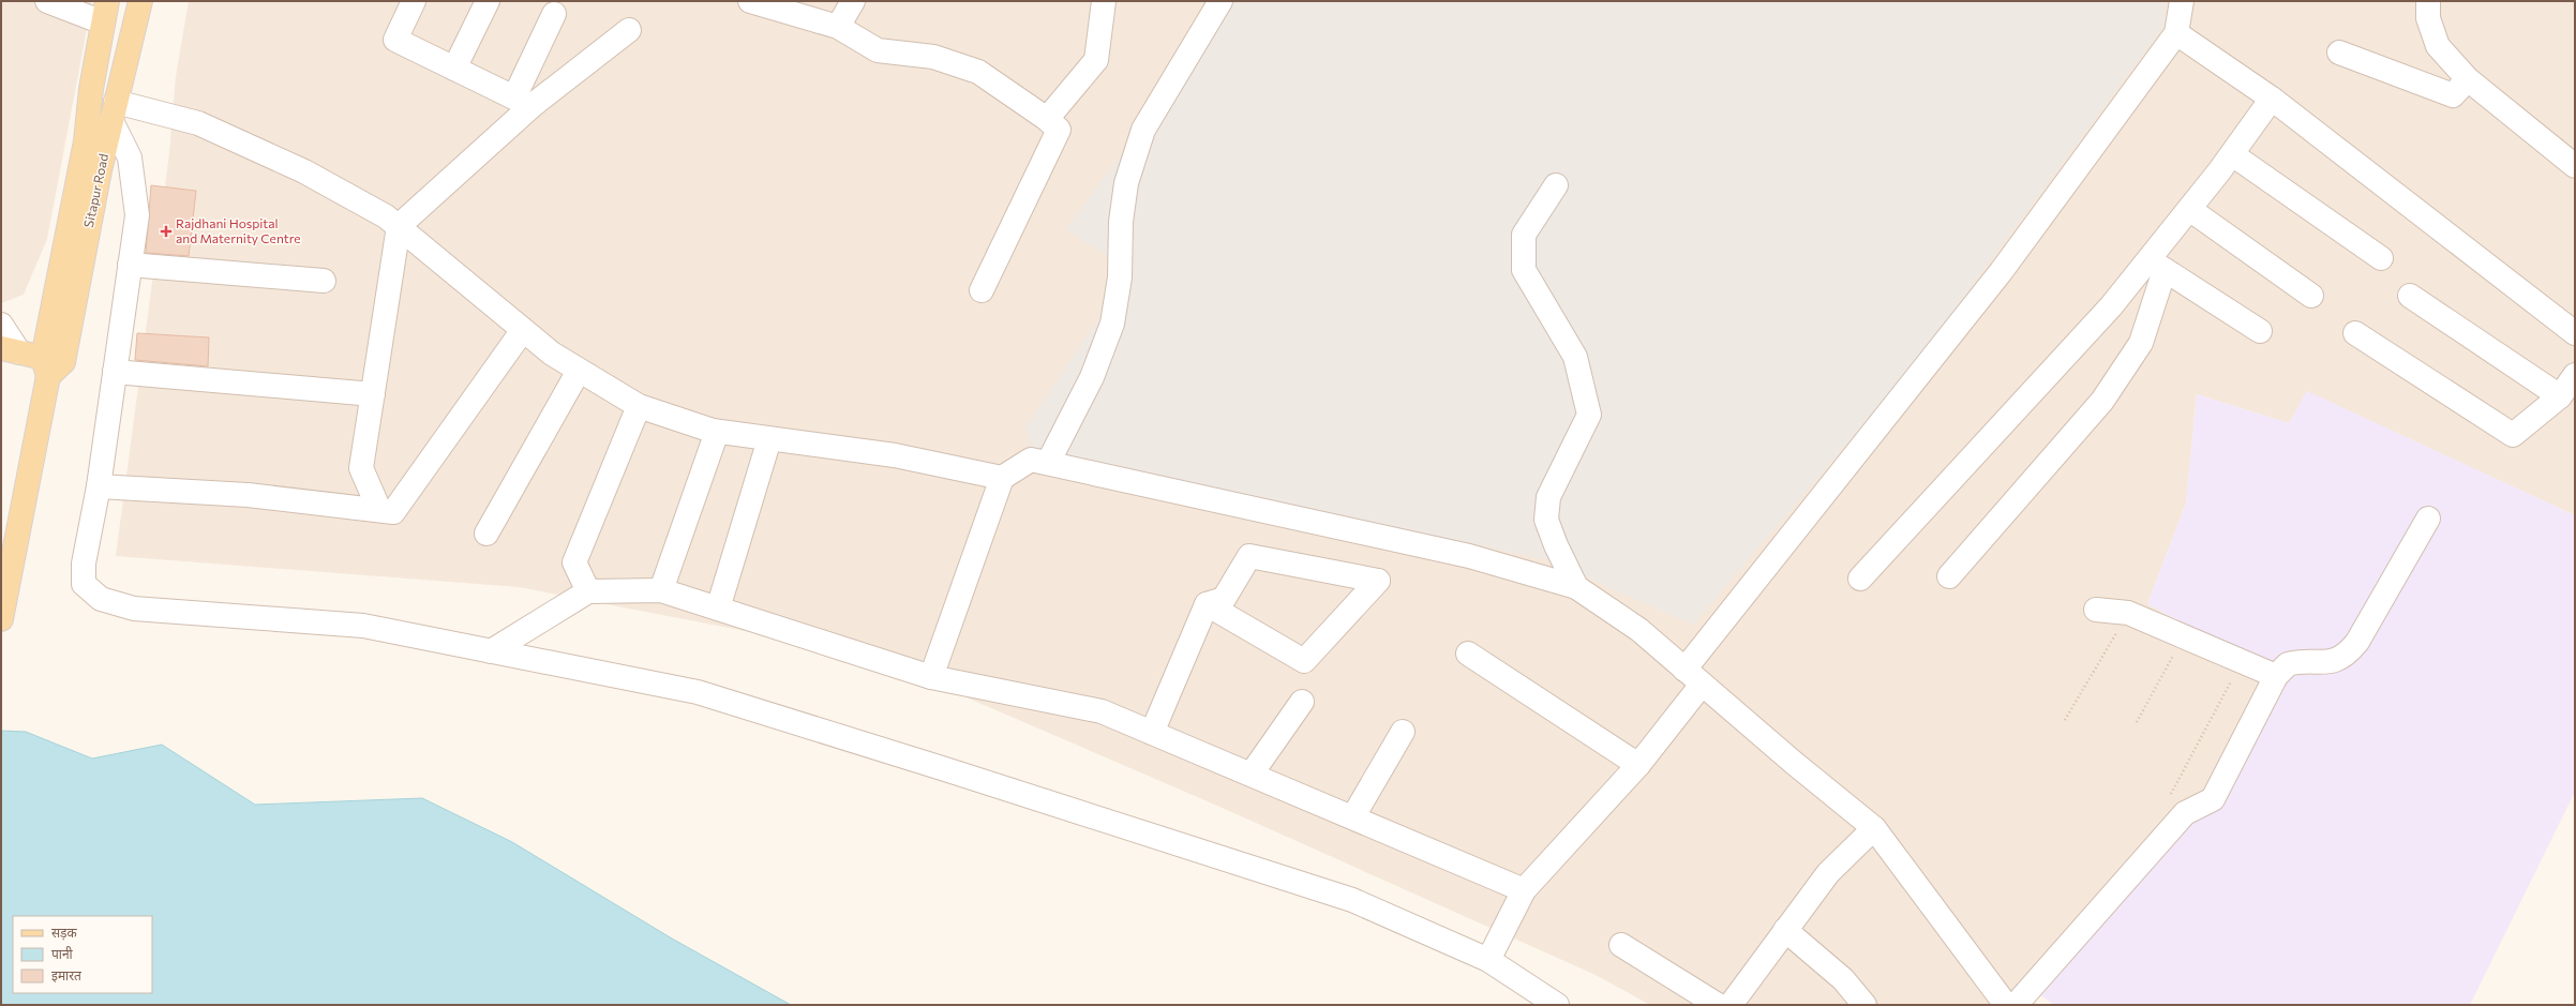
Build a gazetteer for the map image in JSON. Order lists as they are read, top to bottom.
{
  "streets": {
    "main road": ["Sitapur Road"]
  },
  "places": {
    "health": ["Rajdhani Hospital and Maternity Centre"]
  },
  "legend": ["सड़क", "पानी", "इमारत"]
}
